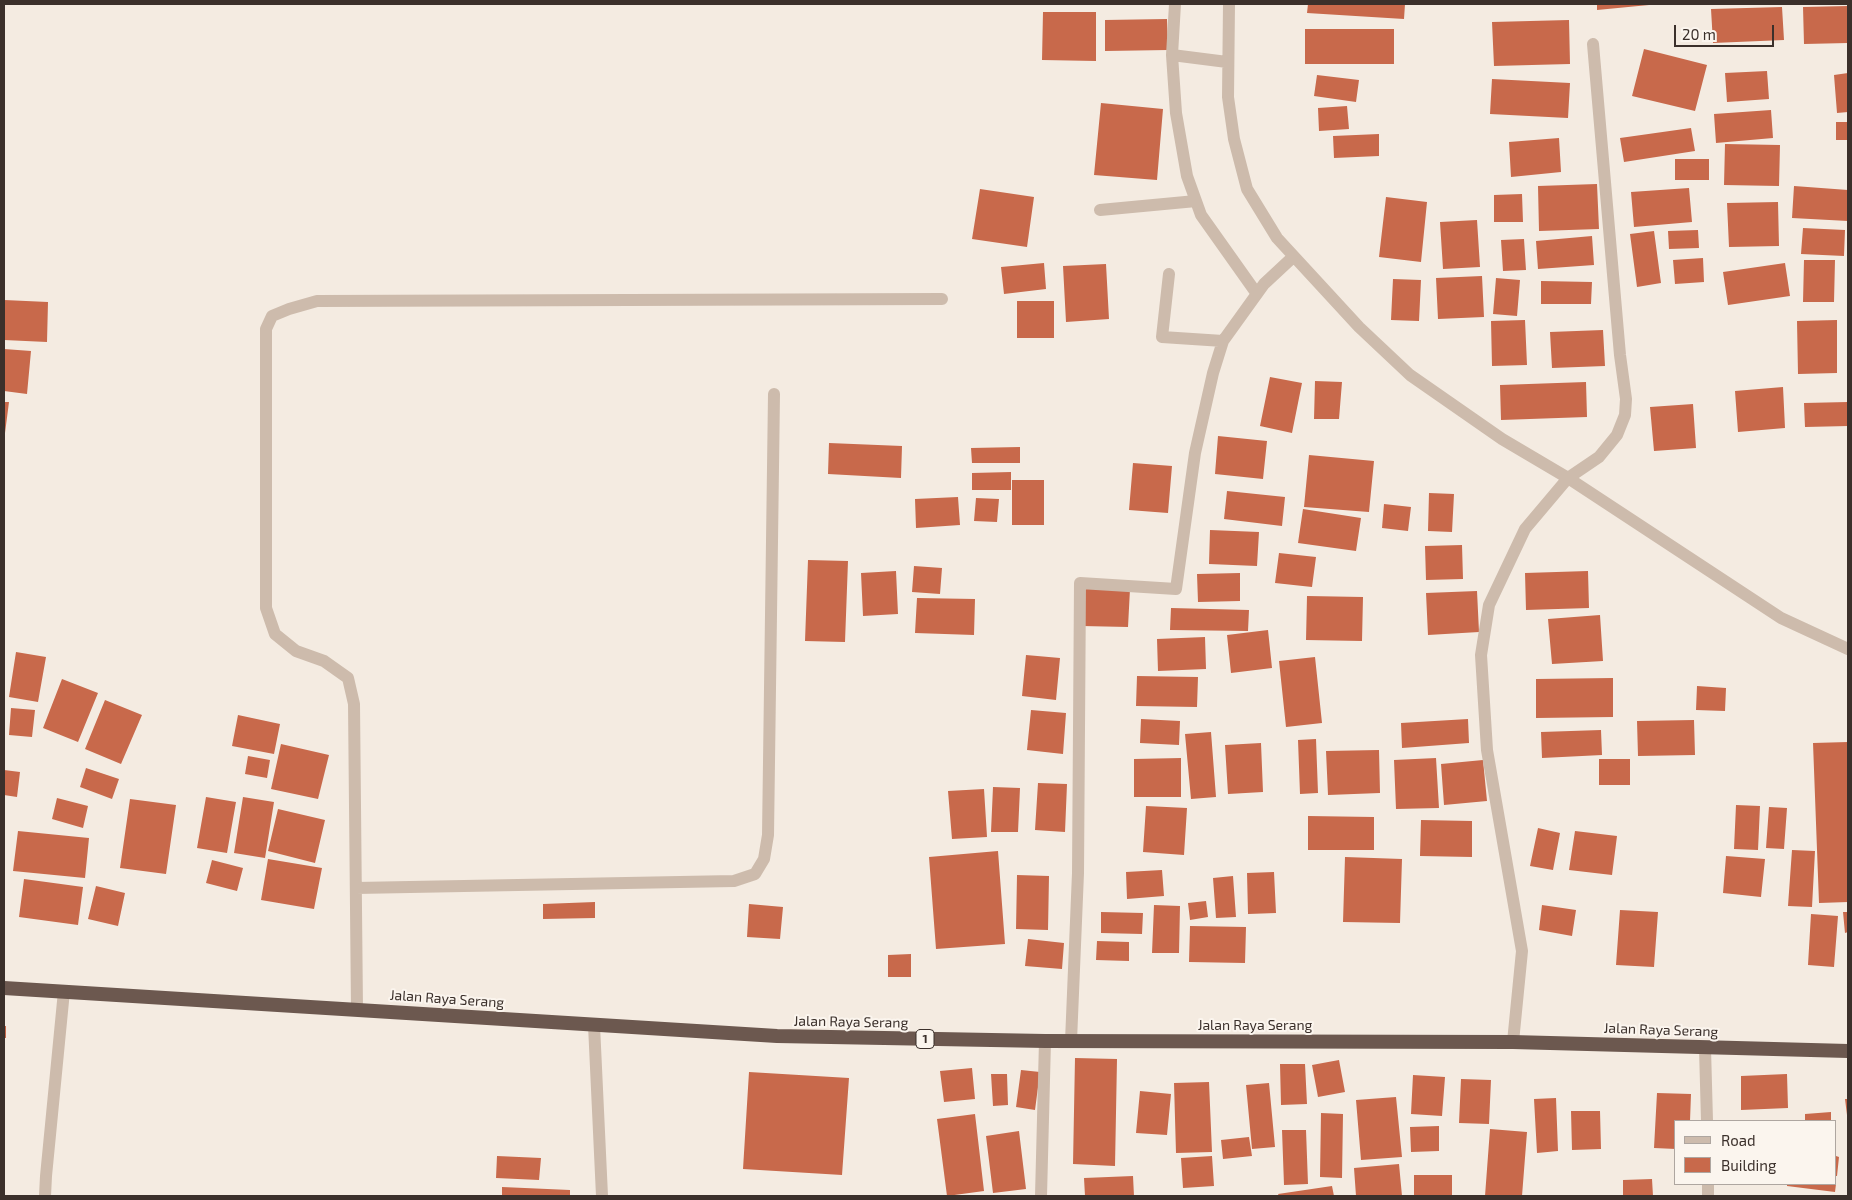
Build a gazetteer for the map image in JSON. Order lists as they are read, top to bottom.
{
  "streets": {
    "highway": ["Jalan Raya Serang", "1"]
  },
  "legend": ["Road", "Building"],
  "scale_bar": "20 m"
}
